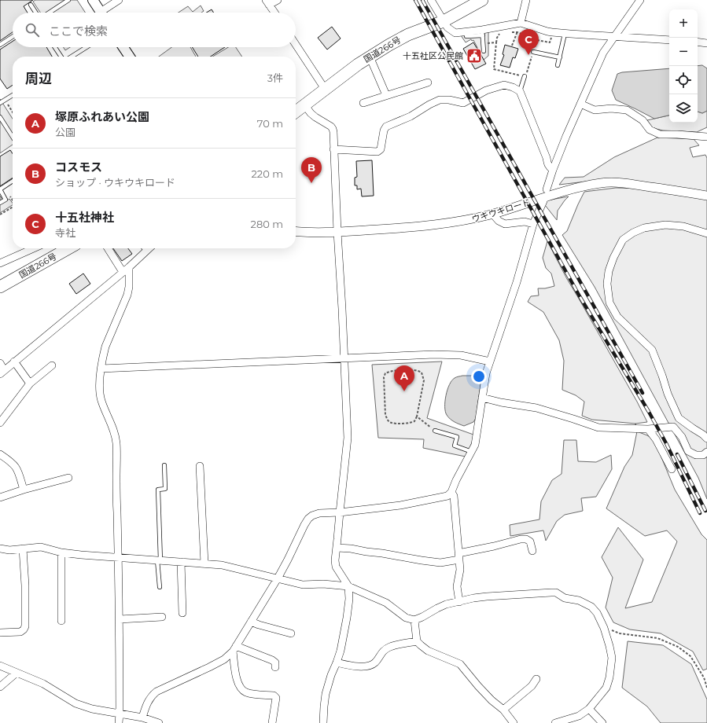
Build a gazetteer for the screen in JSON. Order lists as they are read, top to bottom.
{
  "streets": {
    "highway": ["国道266号"],
    "street": ["ウキウキロード"]
  },
  "places": {
    "public building": ["十五社区公民館"]
  },
  "page": {
    "map_buttons": ["+", "−"],
    "search": "ここで検索",
    "pins": ["C", "B", "A"],
    "heading": ["周辺", "3件"],
    "list": [
      {
        "mark": "A",
        "name": "塚原ふれあい公園",
        "note": "公園",
        "value": "70 m"
      },
      {
        "mark": "B",
        "name": "コスモス",
        "note": "ショップ · ウキウキロード",
        "value": "220 m"
      },
      {
        "mark": "C",
        "name": "十五社神社",
        "note": "寺社",
        "value": "280 m"
      }
    ]
  }
}
